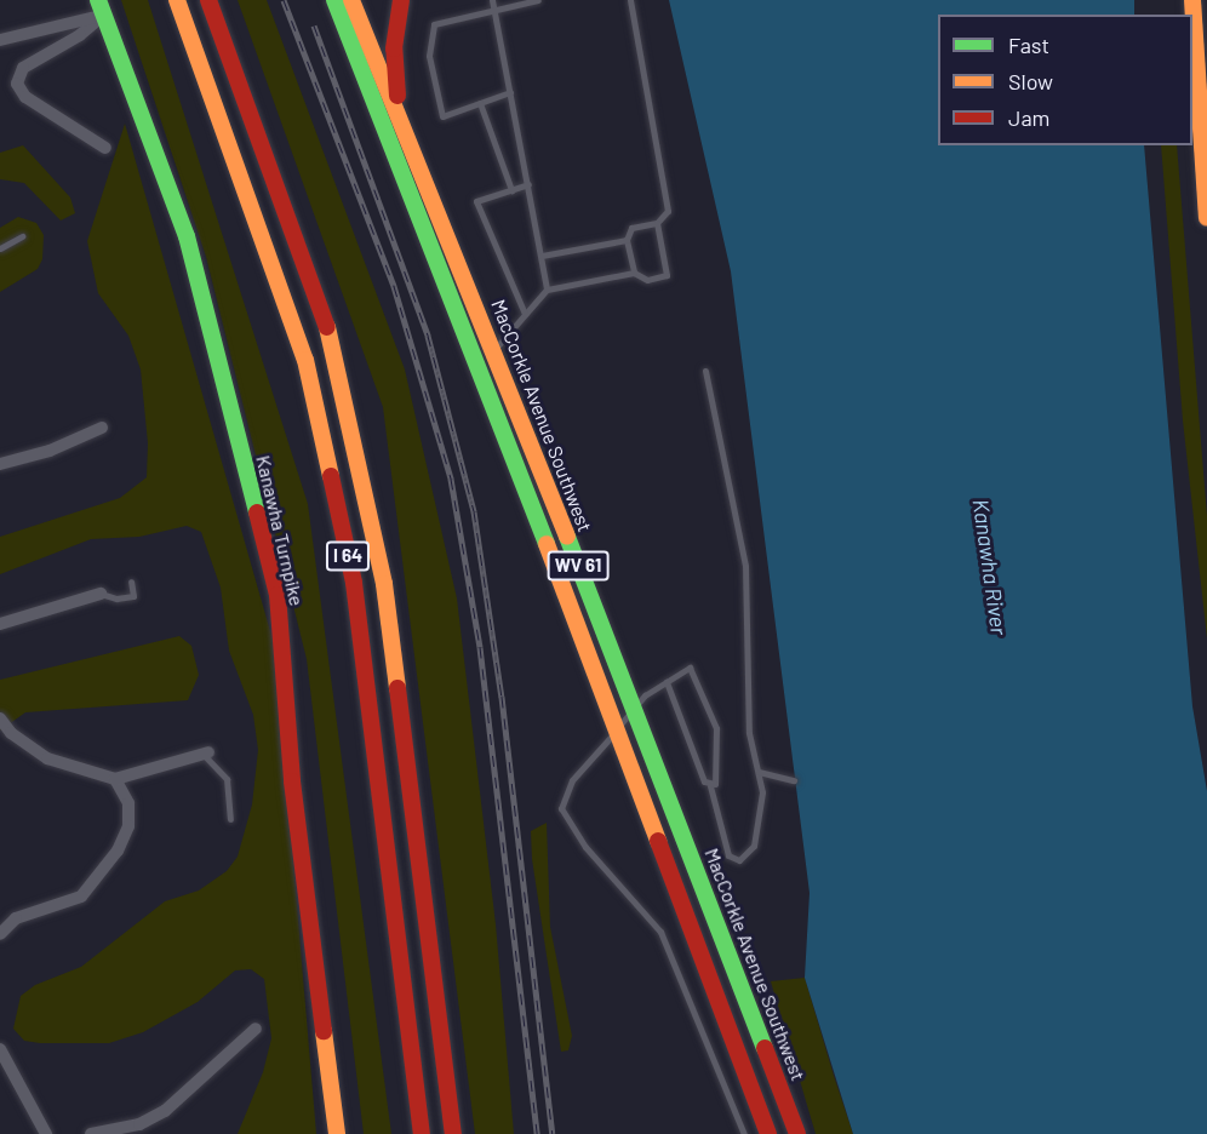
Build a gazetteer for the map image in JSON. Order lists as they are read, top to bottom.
{
  "streets": {
    "main road": [
      "MacCorkle Avenue Southwest",
      "Kanawha Turnpike",
      "I 64",
      "WV 61"
    ]
  },
  "water": ["Kanawha River"],
  "legend": ["Fast", "Slow", "Jam"]
}
